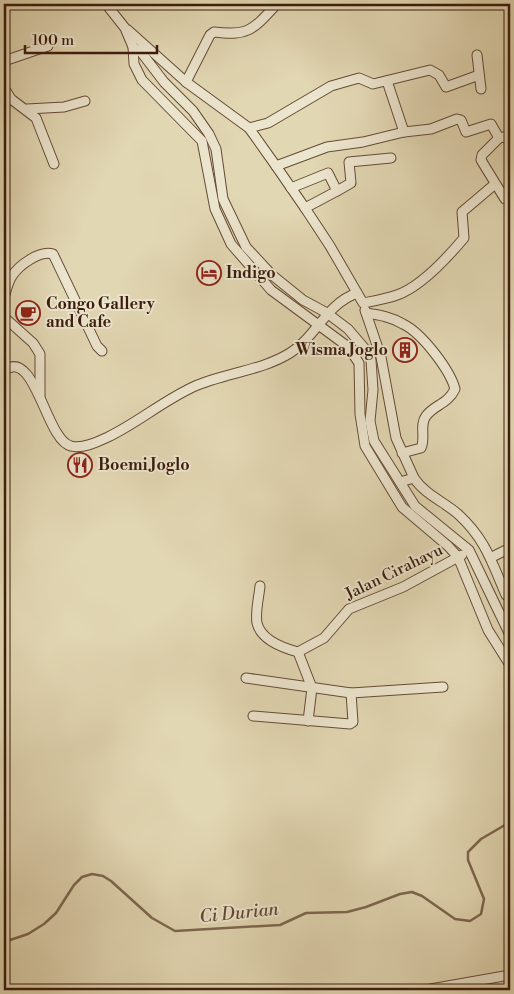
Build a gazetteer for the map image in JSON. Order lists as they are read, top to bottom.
{
  "streets": {
    "street": ["Jalan Cirahayu"]
  },
  "water": ["Ci Durian"],
  "places": {
    "hotel": ["Indigo"],
    "cafe": ["Congo Gallery and Cafe"],
    "building": ["Wisma Joglo"],
    "restaurant": ["Boemi Joglo"]
  },
  "scale_bar": "100 m"
}
